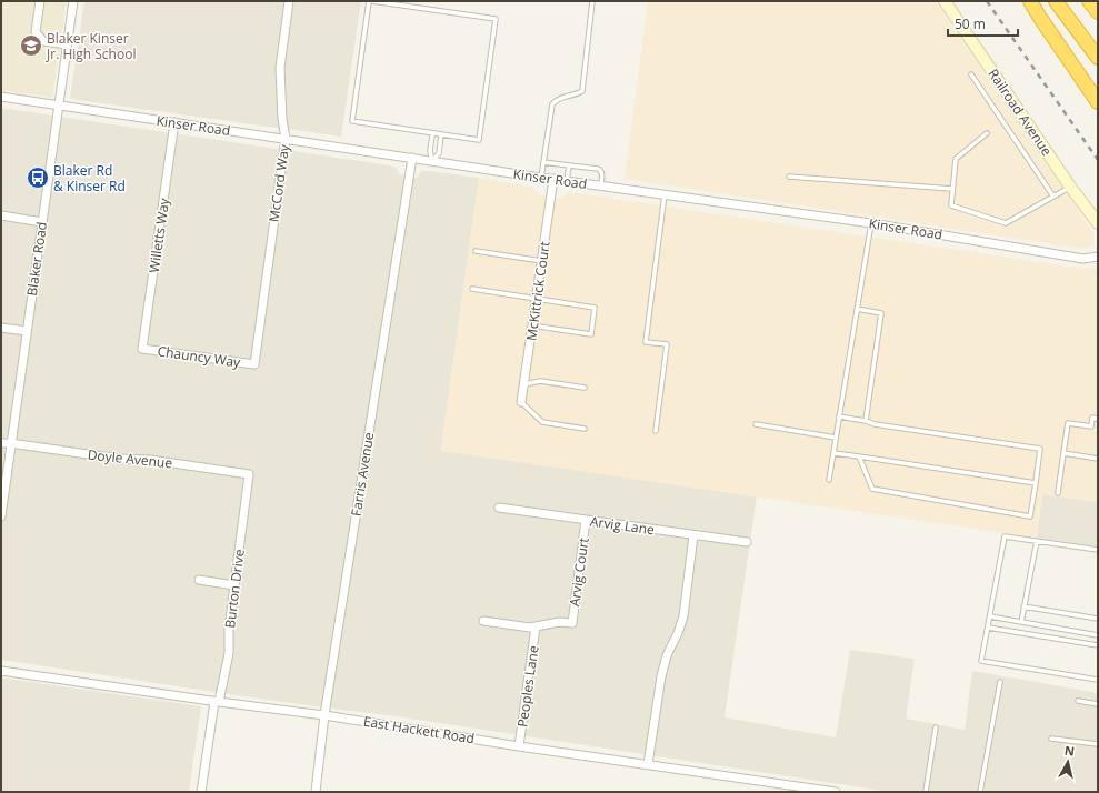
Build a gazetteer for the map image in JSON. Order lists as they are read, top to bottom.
{
  "streets": {
    "street": [
      "Railroad Avenue",
      "Kinser Road",
      "McCord Way",
      "Willetts Way",
      "Blaker Road",
      "McKittrick Court",
      "Chauncy Way",
      "Doyle Avenue",
      "Farris Avenue",
      "Arvig Lane",
      "Arvig Court",
      "Burton Drive",
      "Peoples Lane",
      "East Hackett Road"
    ]
  },
  "crossings": [
    ["Kinser Road", "McCord Way"],
    ["Kinser Road", "Willetts Way"],
    ["Kinser Road", "Blaker Road"],
    ["Kinser Road", "McKittrick Court"],
    ["Kinser Road", "Farris Avenue"],
    ["McCord Way", "Chauncy Way"],
    ["Willetts Way", "Chauncy Way"],
    ["Blaker Road", "Doyle Avenue"],
    ["Doyle Avenue", "Burton Drive"],
    ["Farris Avenue", "East Hackett Road"],
    ["Arvig Lane", "Arvig Court"],
    ["Arvig Court", "Peoples Lane"],
    ["Burton Drive", "East Hackett Road"],
    ["Peoples Lane", "East Hackett Road"]
  ],
  "places": {
    "school or university": ["Blaker Kinser Jr. High School"],
    "bus stop": ["Blaker Rd & Kinser Rd"]
  },
  "scale_bar": "50 m",
  "north": "top"
}
